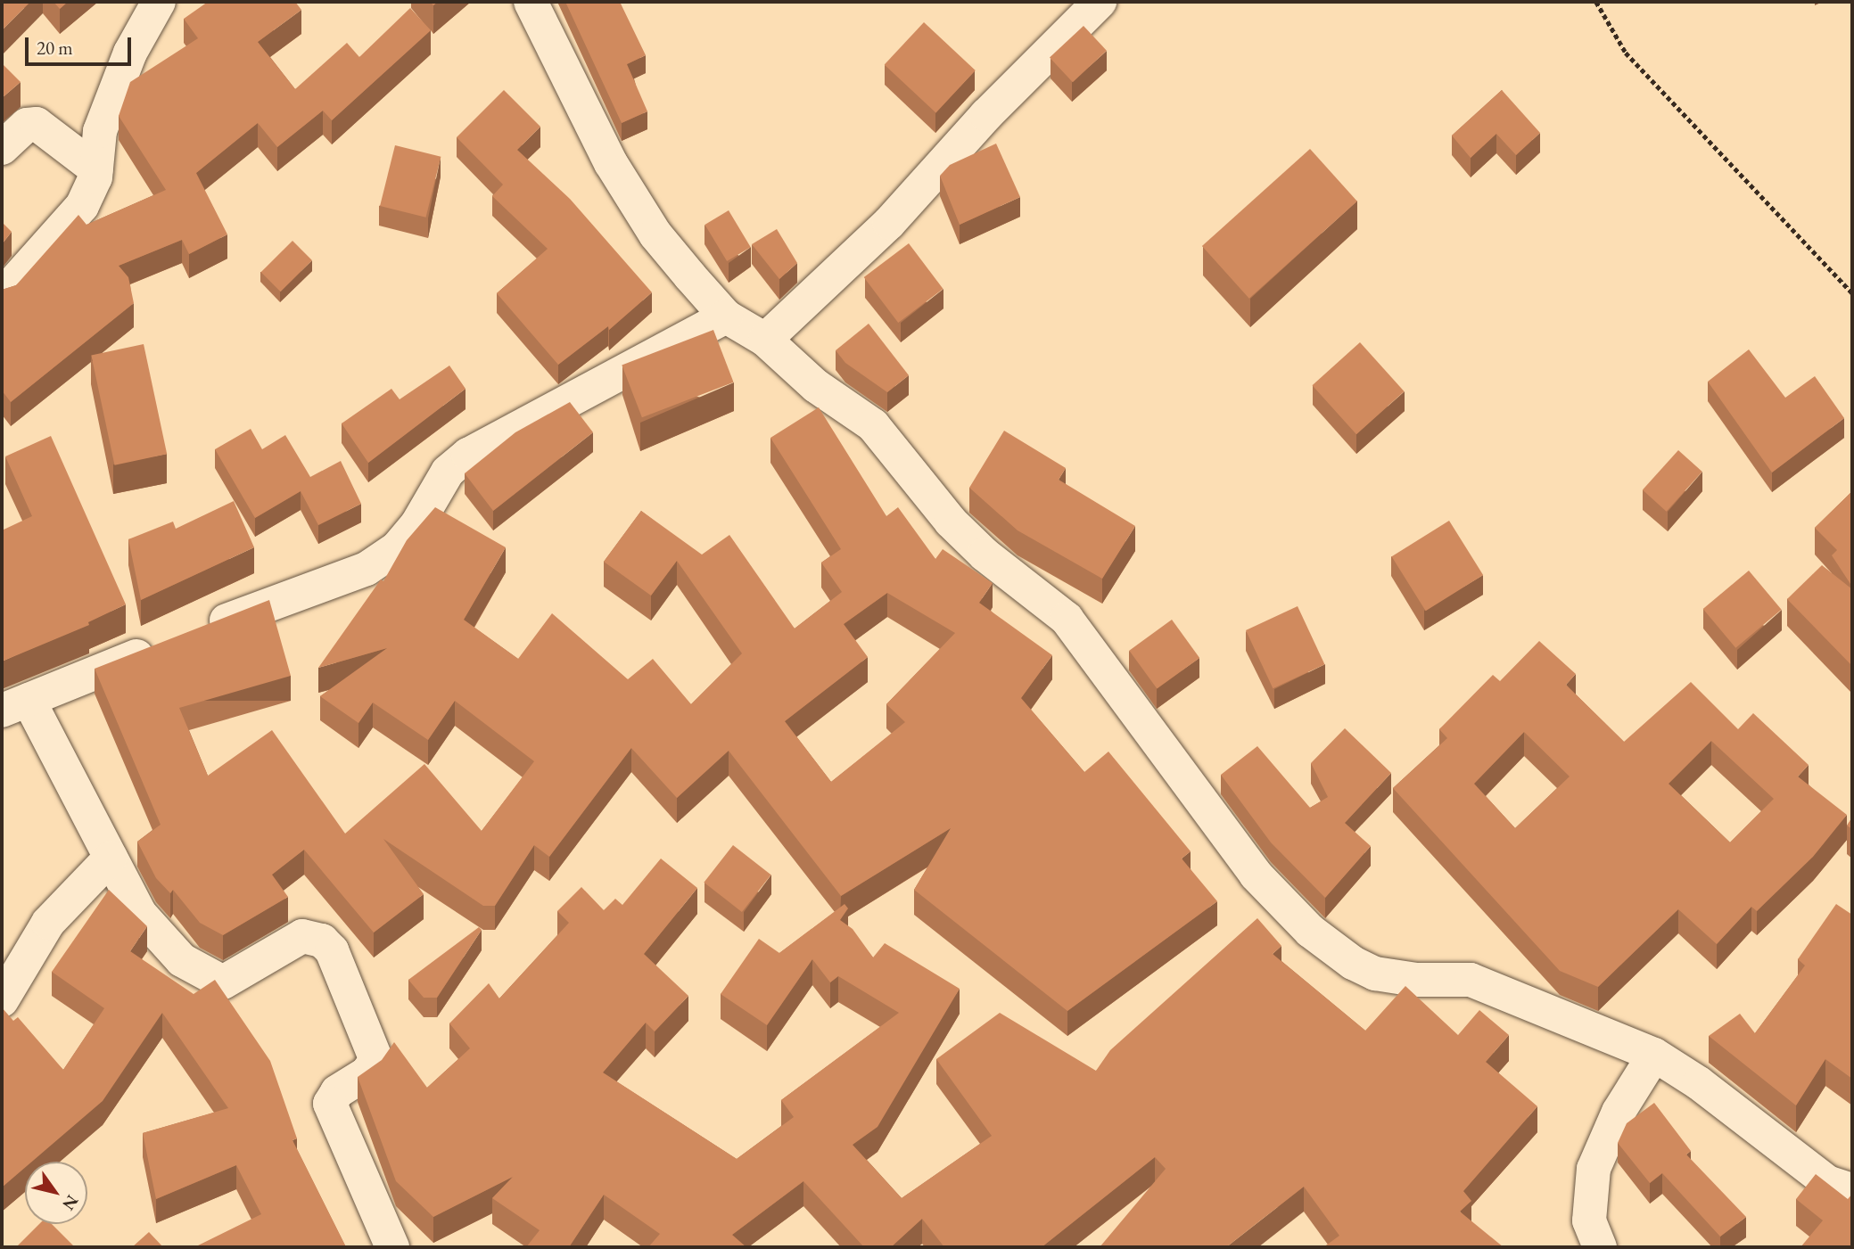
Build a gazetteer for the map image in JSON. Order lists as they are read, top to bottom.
{
  "scale_bar": "20 m",
  "north": "bottom right"
}
